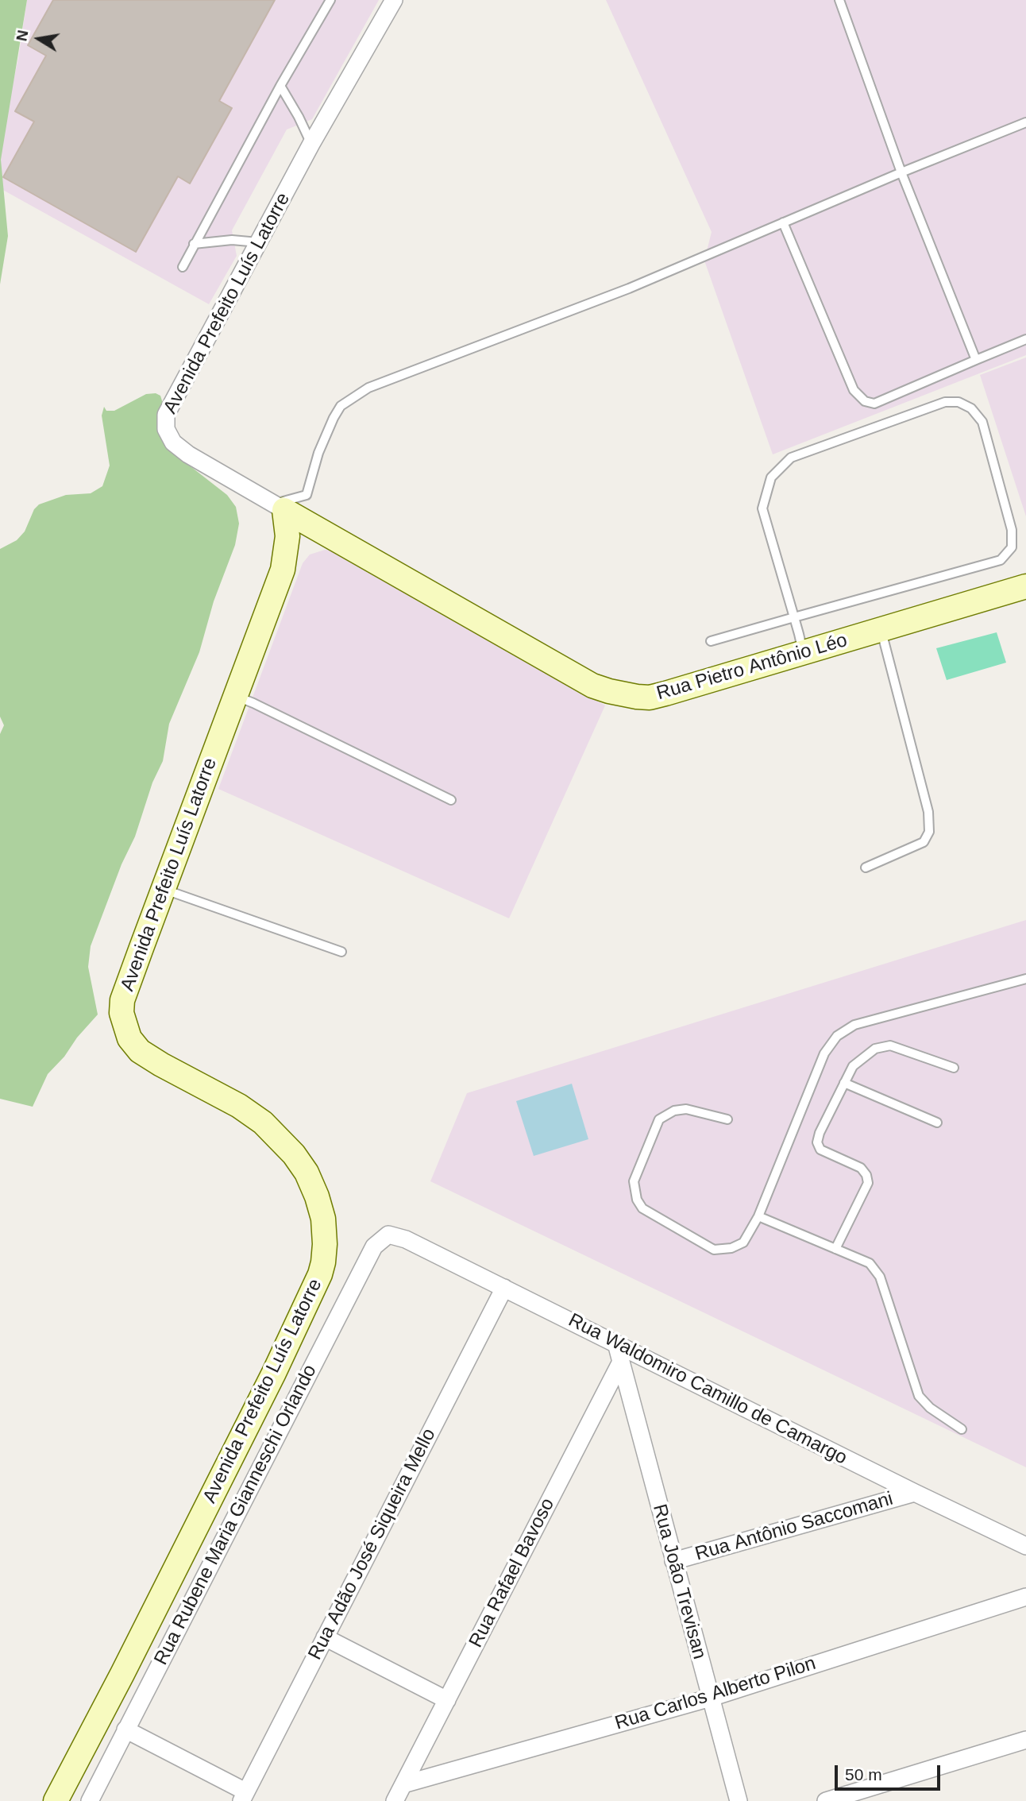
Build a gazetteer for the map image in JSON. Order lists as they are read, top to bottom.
{
  "streets": {
    "main road": ["Avenida Prefeito Luís Latorre", "Rua Pietro Antônio Léo"],
    "street": [
      "Rua Waldomiro Camillo de Camargo",
      "Rua Rubene Maria Gianneschi Orlando",
      "Rua Antônio Saccomani",
      "Rua Adão José Siqueira Mello",
      "Rua Rafael Bavoso",
      "Rua João Trevisan",
      "Rua Carlos Alberto Pilon"
    ]
  },
  "crossings": [
    ["Avenida Prefeito Luís Latorre", "Rua Pietro Antônio Léo"],
    ["Rua Waldomiro Camillo de Camargo", "Rua Rubene Maria Gianneschi Orlando"],
    ["Rua Waldomiro Camillo de Camargo", "Rua Antônio Saccomani"],
    ["Rua Waldomiro Camillo de Camargo", "Rua Adão José Siqueira Mello"],
    ["Rua Antônio Saccomani", "Rua João Trevisan"],
    ["Rua Rafael Bavoso", "Rua João Trevisan"],
    ["Rua Rafael Bavoso", "Rua Carlos Alberto Pilon"],
    ["Rua João Trevisan", "Rua Carlos Alberto Pilon"]
  ],
  "scale_bar": "50 m",
  "north": "left"
}
